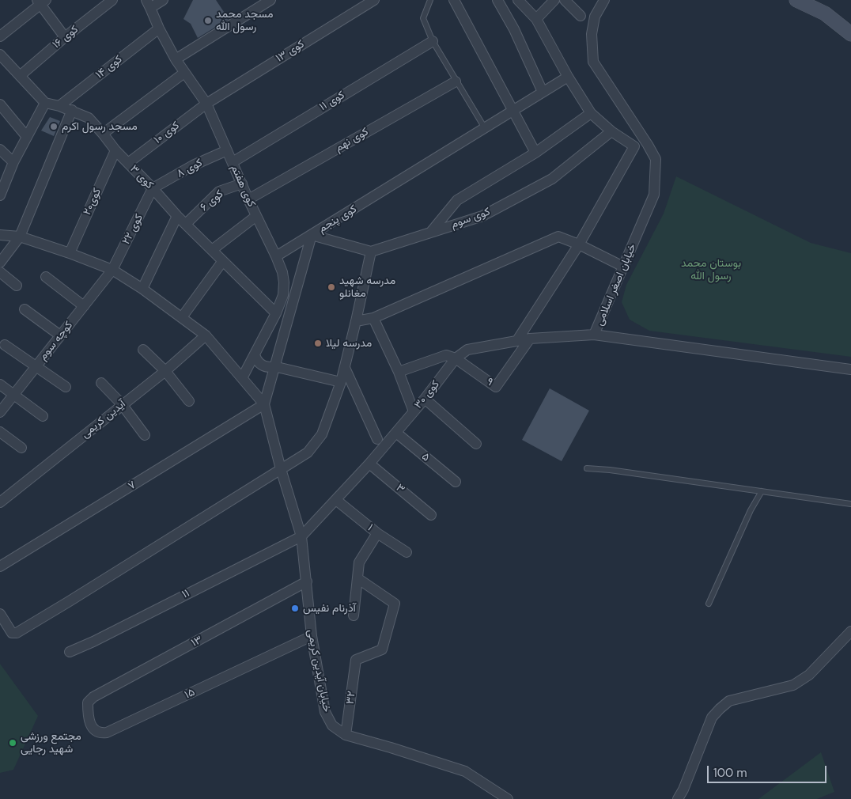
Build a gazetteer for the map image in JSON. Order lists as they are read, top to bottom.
{
  "streets": {
    "street": [
      "کوی ۱۶",
      "کوی ۱۳",
      "کوی ۱۴",
      "کوی ۱۱",
      "کوی ۱۰",
      "کوی نهم",
      "کوی ۸",
      "کوی ۳",
      "کوی هفتم",
      "کوی ۶",
      "کوی۲۰",
      "کوی سوم",
      "کوی پنجم",
      "کوی ۲۲",
      "خیابان اصغر اسلامی",
      "کوچه سوم",
      "۹",
      "کوی ۳۰",
      "آیدین کریمی",
      "۵",
      "۷",
      "۳",
      "۱",
      "۱۱",
      "۱۳",
      "خیابان آیدین کریمی",
      "۱۵",
      "۳۲"
    ]
  },
  "crossings": [
    ["کوی ۱۳", "کوی ۱۰"],
    ["کوی ۱۳", "کوی هفتم"],
    ["کوی ۱۴", "کوی ۳"],
    ["کوی ۱۴", "کوی هفتم"],
    ["کوی ۱۱", "کوی هفتم"],
    ["کوی ۱۰", "کوی ۳"],
    ["کوی ۱۰", "کوی هفتم"],
    ["کوی نهم", "کوی هفتم"],
    ["کوی ۸", "کوی ۳"],
    ["کوی ۸", "کوی هفتم"],
    ["کوی ۸", "کوی ۲۲"],
    ["کوی ۳", "کوی هفتم"],
    ["کوی ۳", "کوی ۶"],
    ["کوی ۳", "کوی۲۰"],
    ["کوی ۳", "کوی ۲۲"],
    ["کوی هفتم", "کوی ۶"],
    ["کوی پنجم", "۷"],
    ["کوی پنجم", "خیابان آیدین کریمی"],
    ["کوی ۲۲", "کوچه سوم"],
    ["خیابان اصغر اسلامی", "کوی ۳۰"],
    ["۹", "کوی ۳۰"],
    ["کوی ۳۰", "۵"],
    ["کوی ۳۰", "۳"],
    ["کوی ۳۰", "۱"],
    ["کوی ۳۰", "۱۱"],
    ["کوی ۳۰", "خیابان آیدین کریمی"],
    ["۷", "خیابان آیدین کریمی"],
    ["۱۱", "خیابان آیدین کریمی"],
    ["۱۳", "خیابان آیدین کریمی"],
    ["۱۳", "۱۵"],
    ["خیابان آیدین کریمی", "۱۵"],
    ["خیابان آیدین کریمی", "۳۲"]
  ],
  "parks": ["بوستان محمد رسول الله"],
  "places": [
    "مسجد محمد رسول الله",
    "مسجد رسول اکرم",
    "مدرسه شهید مغانلو",
    "مدرسه لیلا",
    "آذرنام نفیس",
    "مجتمع ورزشی شهید رجایی"
  ],
  "scale_bar": "100 m"
}
